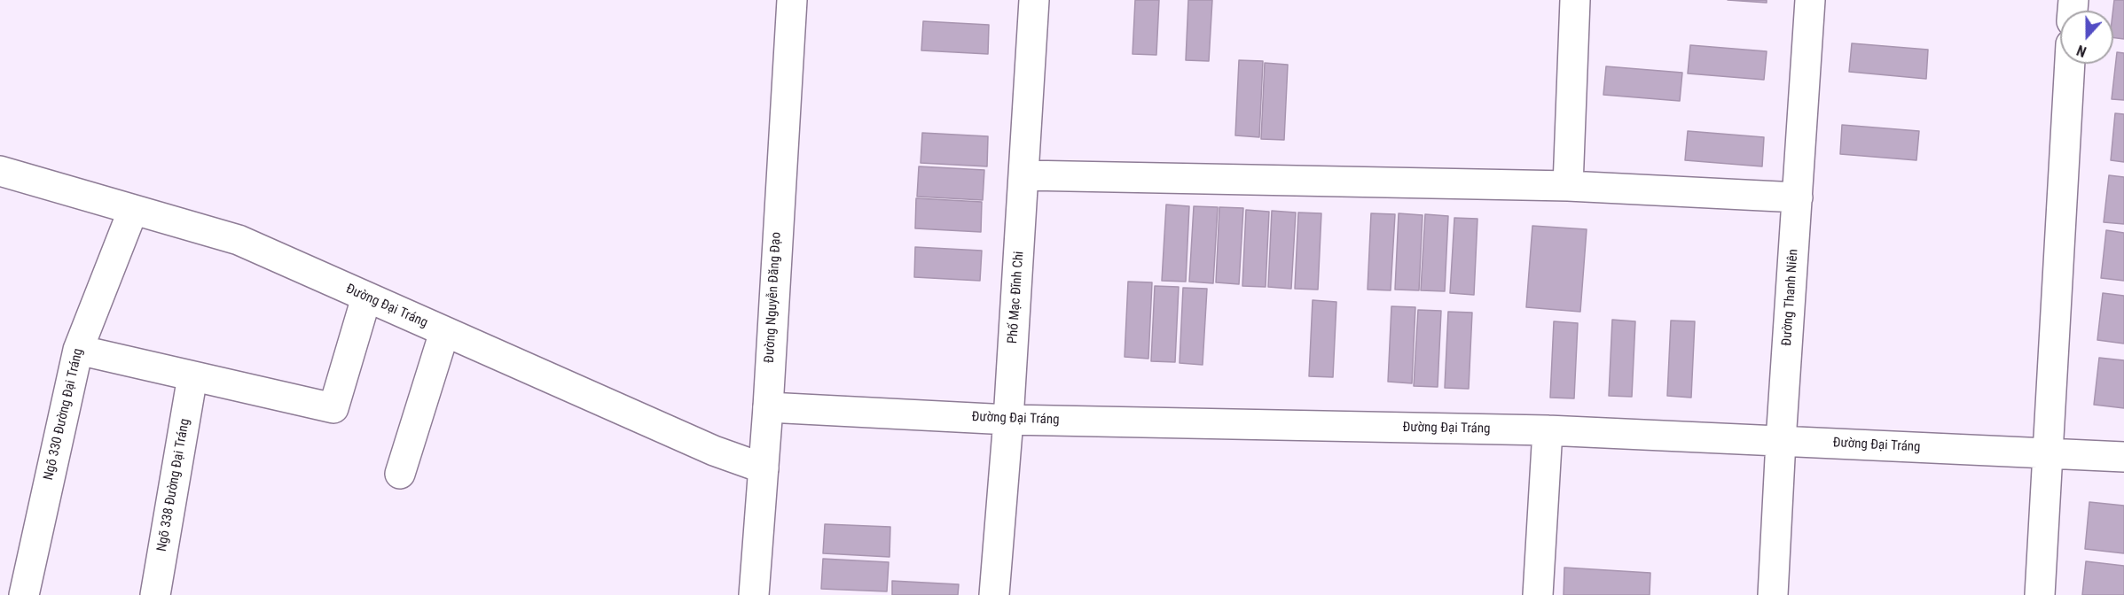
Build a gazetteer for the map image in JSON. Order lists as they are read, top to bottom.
{
  "streets": {
    "street": [
      "Đường Nguyễn Đăng Đạo",
      "Phố Mạc Đĩnh Chi",
      "Đường Thanh Niên",
      "Đường Đại Tráng",
      "Ngõ 330 Đường Đại Tráng",
      "Ngõ 338 Đường Đại Tráng"
    ]
  },
  "crossings": [
    ["Đường Nguyễn Đăng Đạo", "Đường Đại Tráng"],
    ["Phố Mạc Đĩnh Chi", "Đường Đại Tráng"],
    ["Đường Thanh Niên", "Đường Đại Tráng"],
    ["Đường Đại Tráng", "Ngõ 330 Đường Đại Tráng"]
  ],
  "north": "bottom"
}
